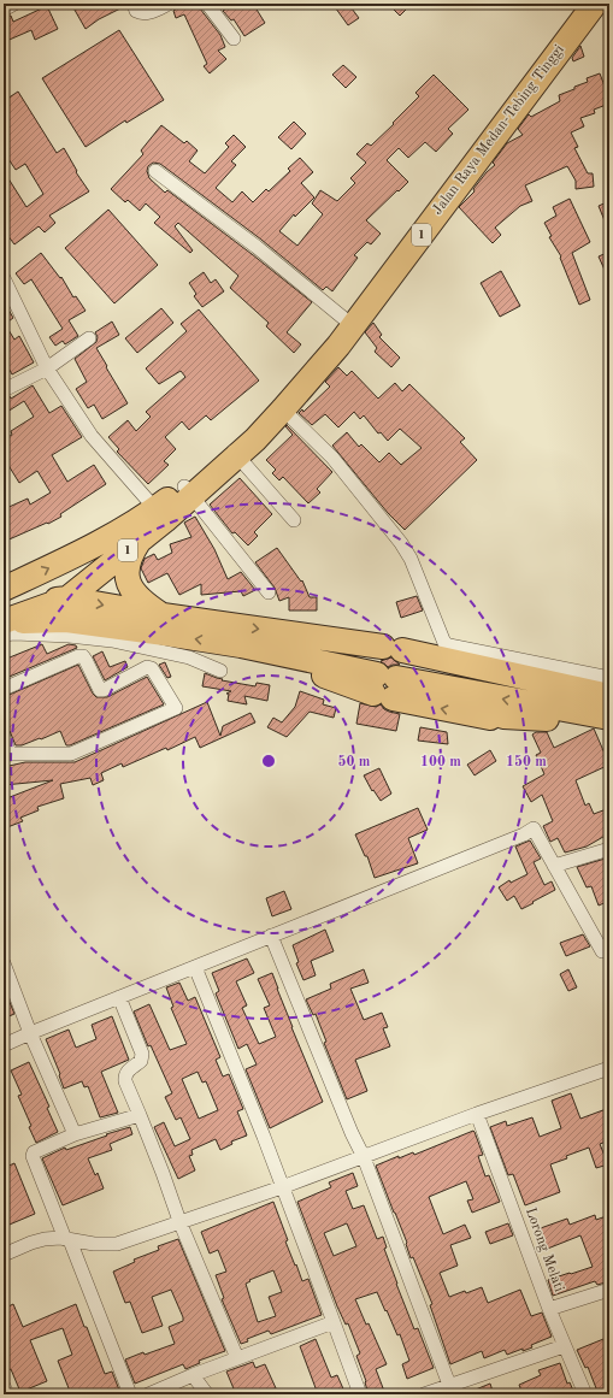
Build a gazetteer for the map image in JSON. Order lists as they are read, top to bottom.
{
  "streets": {
    "highway": ["Jalan Raya Medan-Tebing Tinggi", "1"],
    "street": ["Lorong Melati"]
  },
  "rings": ["50 m", "100 m", "150 m"]
}
